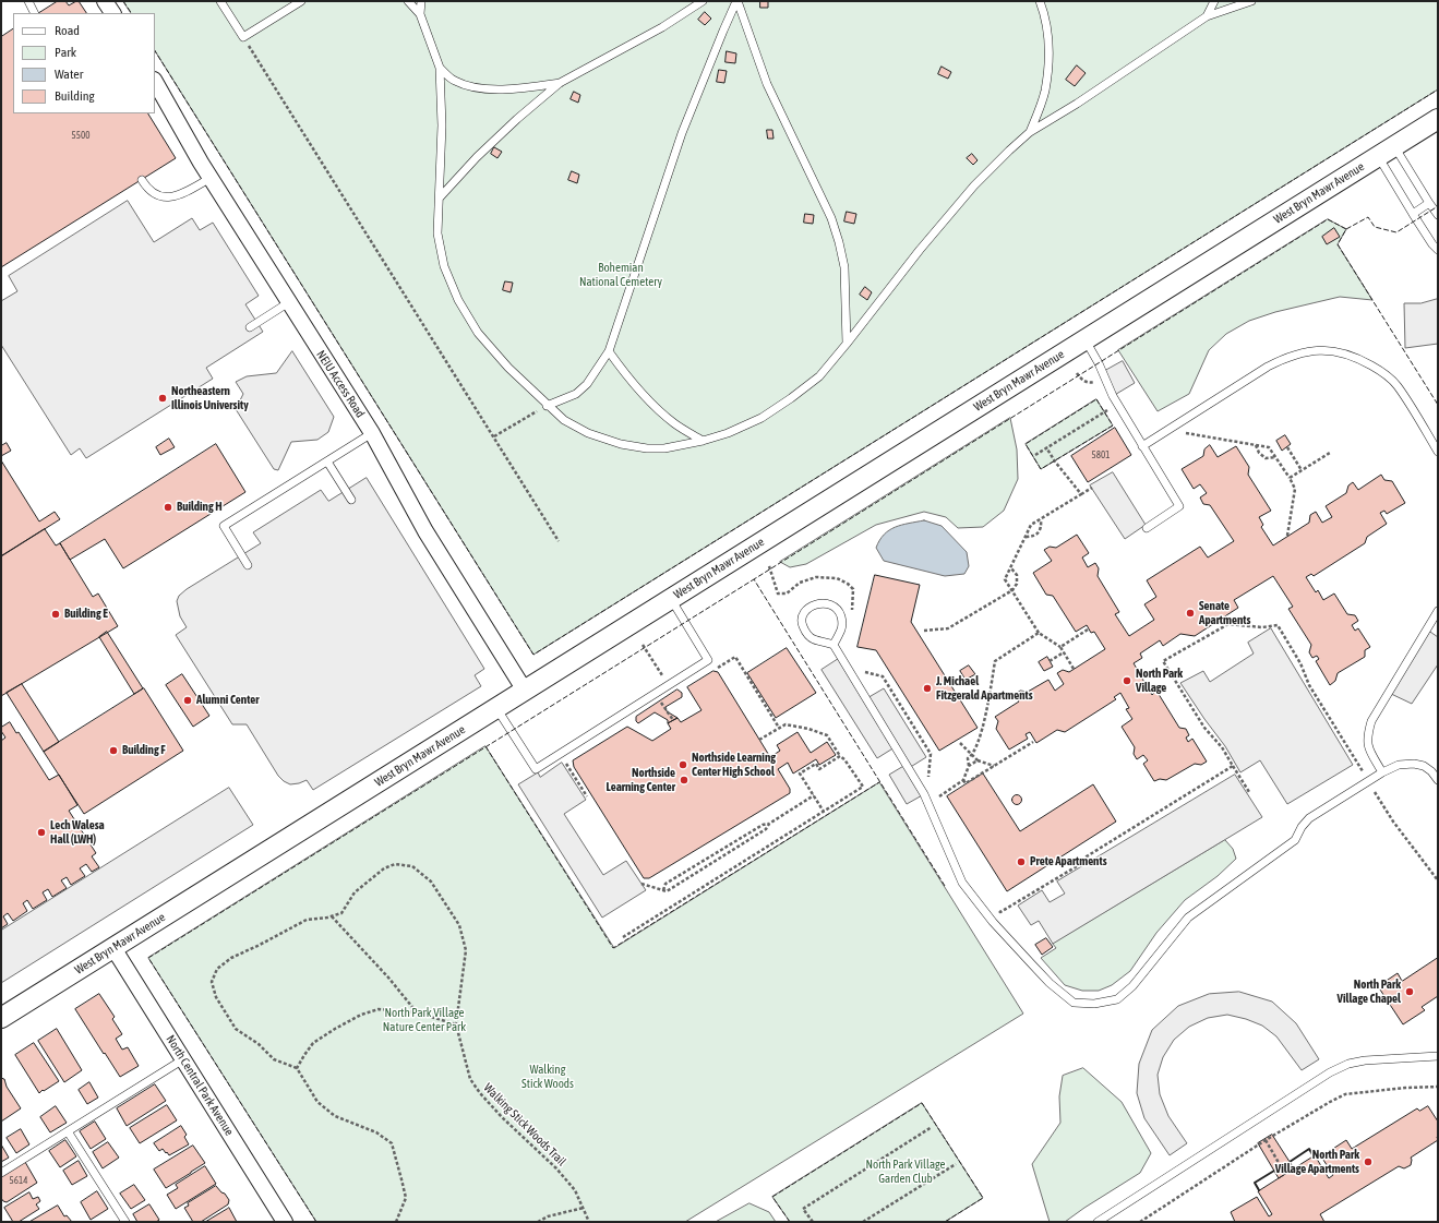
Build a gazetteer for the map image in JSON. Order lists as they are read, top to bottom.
{
  "streets": {
    "street": ["West Bryn Mawr Avenue", "NEIU Access Road", "North Central Park Avenue"],
    "path": ["Walking Stick Woods Trail"]
  },
  "crossings": [
    ["West Bryn Mawr Avenue", "NEIU Access Road"],
    ["West Bryn Mawr Avenue", "North Central Park Avenue"]
  ],
  "parks": [
    "Bohemian National Cemetery",
    "North Park Village Nature Center Park",
    "Walking Stick Woods",
    "North Park Village Garden Club"
  ],
  "places": [
    "Northeastern Illinois University",
    "Building H",
    "Senate Apartments",
    "Building E",
    "North Park Village",
    "J. Michael Fitzgerald Apartments",
    "Alumni Center",
    "Building F",
    "Northside Learning Center High School",
    "Northside Learning Center",
    "Lech Walesa Hall (LWH)",
    "Prete Apartments",
    "North Park Village Chapel",
    "North Park Village Apartments"
  ],
  "house_numbers": ["5500", "5801", "5614"],
  "legend": [
    "Road",
    "Park",
    "Water",
    "Building"
  ]
}
